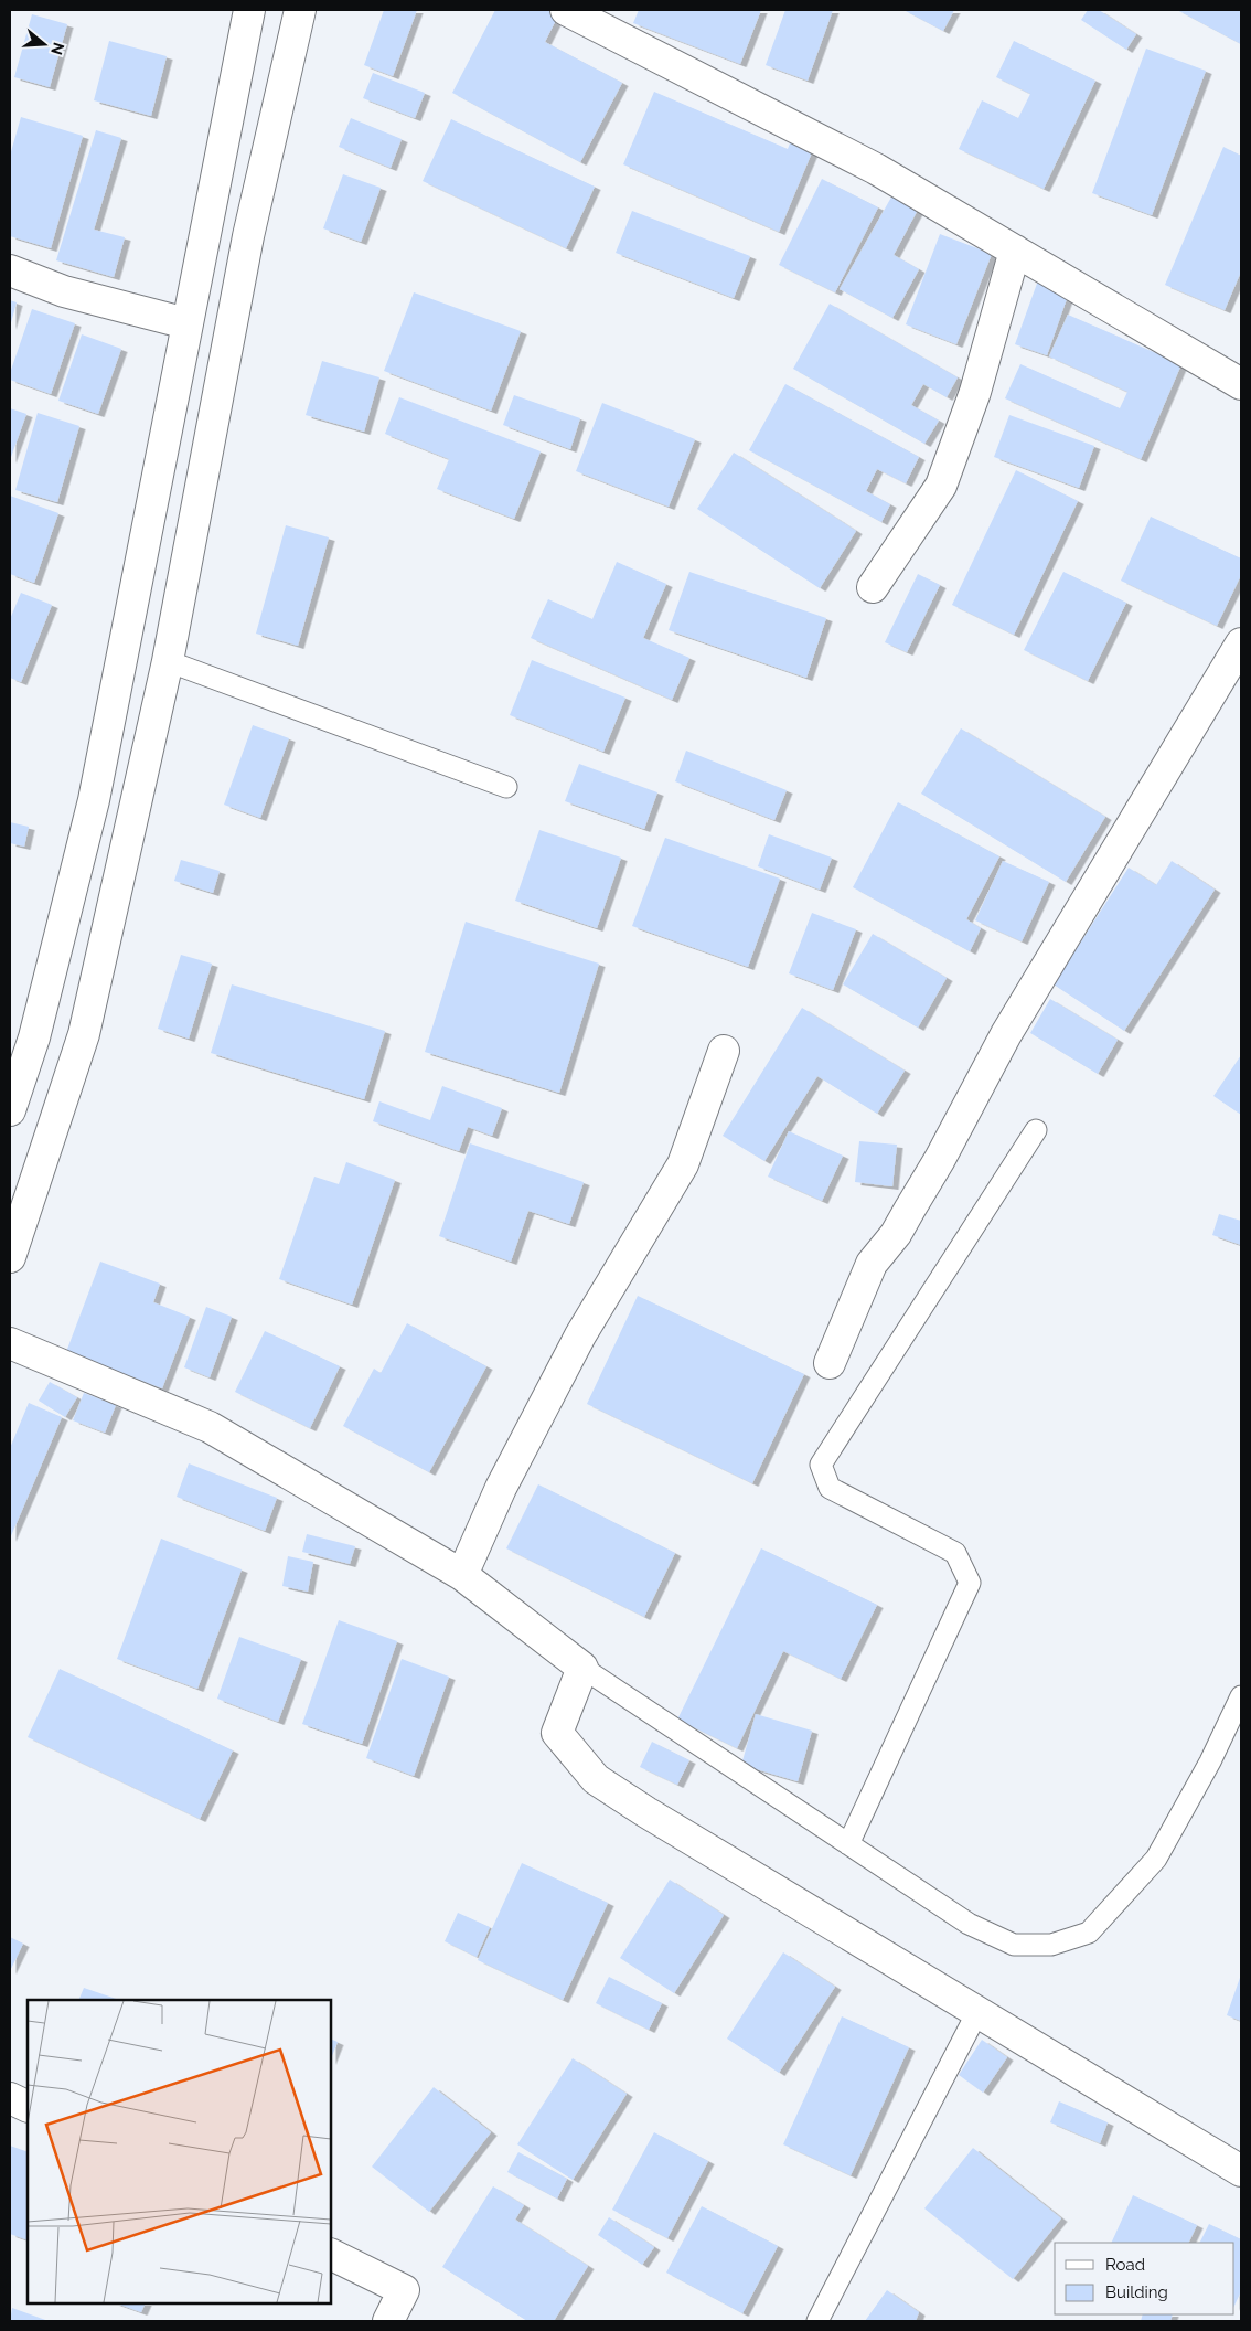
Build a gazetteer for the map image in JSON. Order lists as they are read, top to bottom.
{
  "legend": ["Road", "Building"],
  "north": "right"
}
